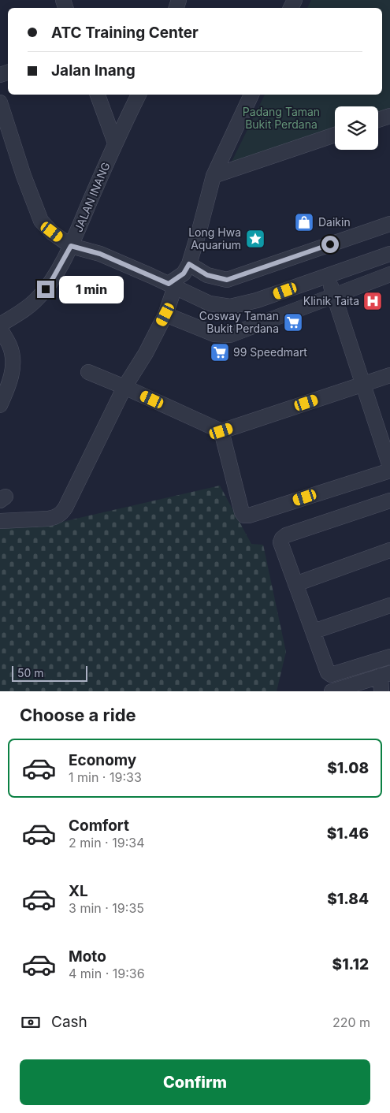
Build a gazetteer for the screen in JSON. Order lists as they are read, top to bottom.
{
  "streets": {
    "street": ["JALAN INANG"]
  },
  "parks": ["Padang Taman Bukit Perdana"],
  "places": {
    "shop": ["Daikin"],
    "place": ["Long Hwa Aquarium"],
    "hospital": ["Klinik Taita"],
    "supermarket": ["Cosway Taman Bukit Perdana", "99 Speedmart"]
  },
  "scale_bar": "50 m",
  "page": {
    "banner": ["ATC Training Center", "Jalan Inang"],
    "bubble": "1 min",
    "scale": "50 m",
    "heading": "Choose a ride",
    "list": [
      {
        "name": "Economy",
        "note": "1 min · 19:33",
        "value": "$1.08"
      },
      {
        "name": "Comfort",
        "note": "2 min · 19:34",
        "value": "$1.46"
      },
      {
        "name": "XL",
        "note": "3 min · 19:35",
        "value": "$1.84"
      },
      {
        "name": "Moto",
        "note": "4 min · 19:36",
        "value": "$1.12"
      }
    ],
    "pay": ["Cash", "220 m"],
    "buttons": "Confirm"
  }
}
